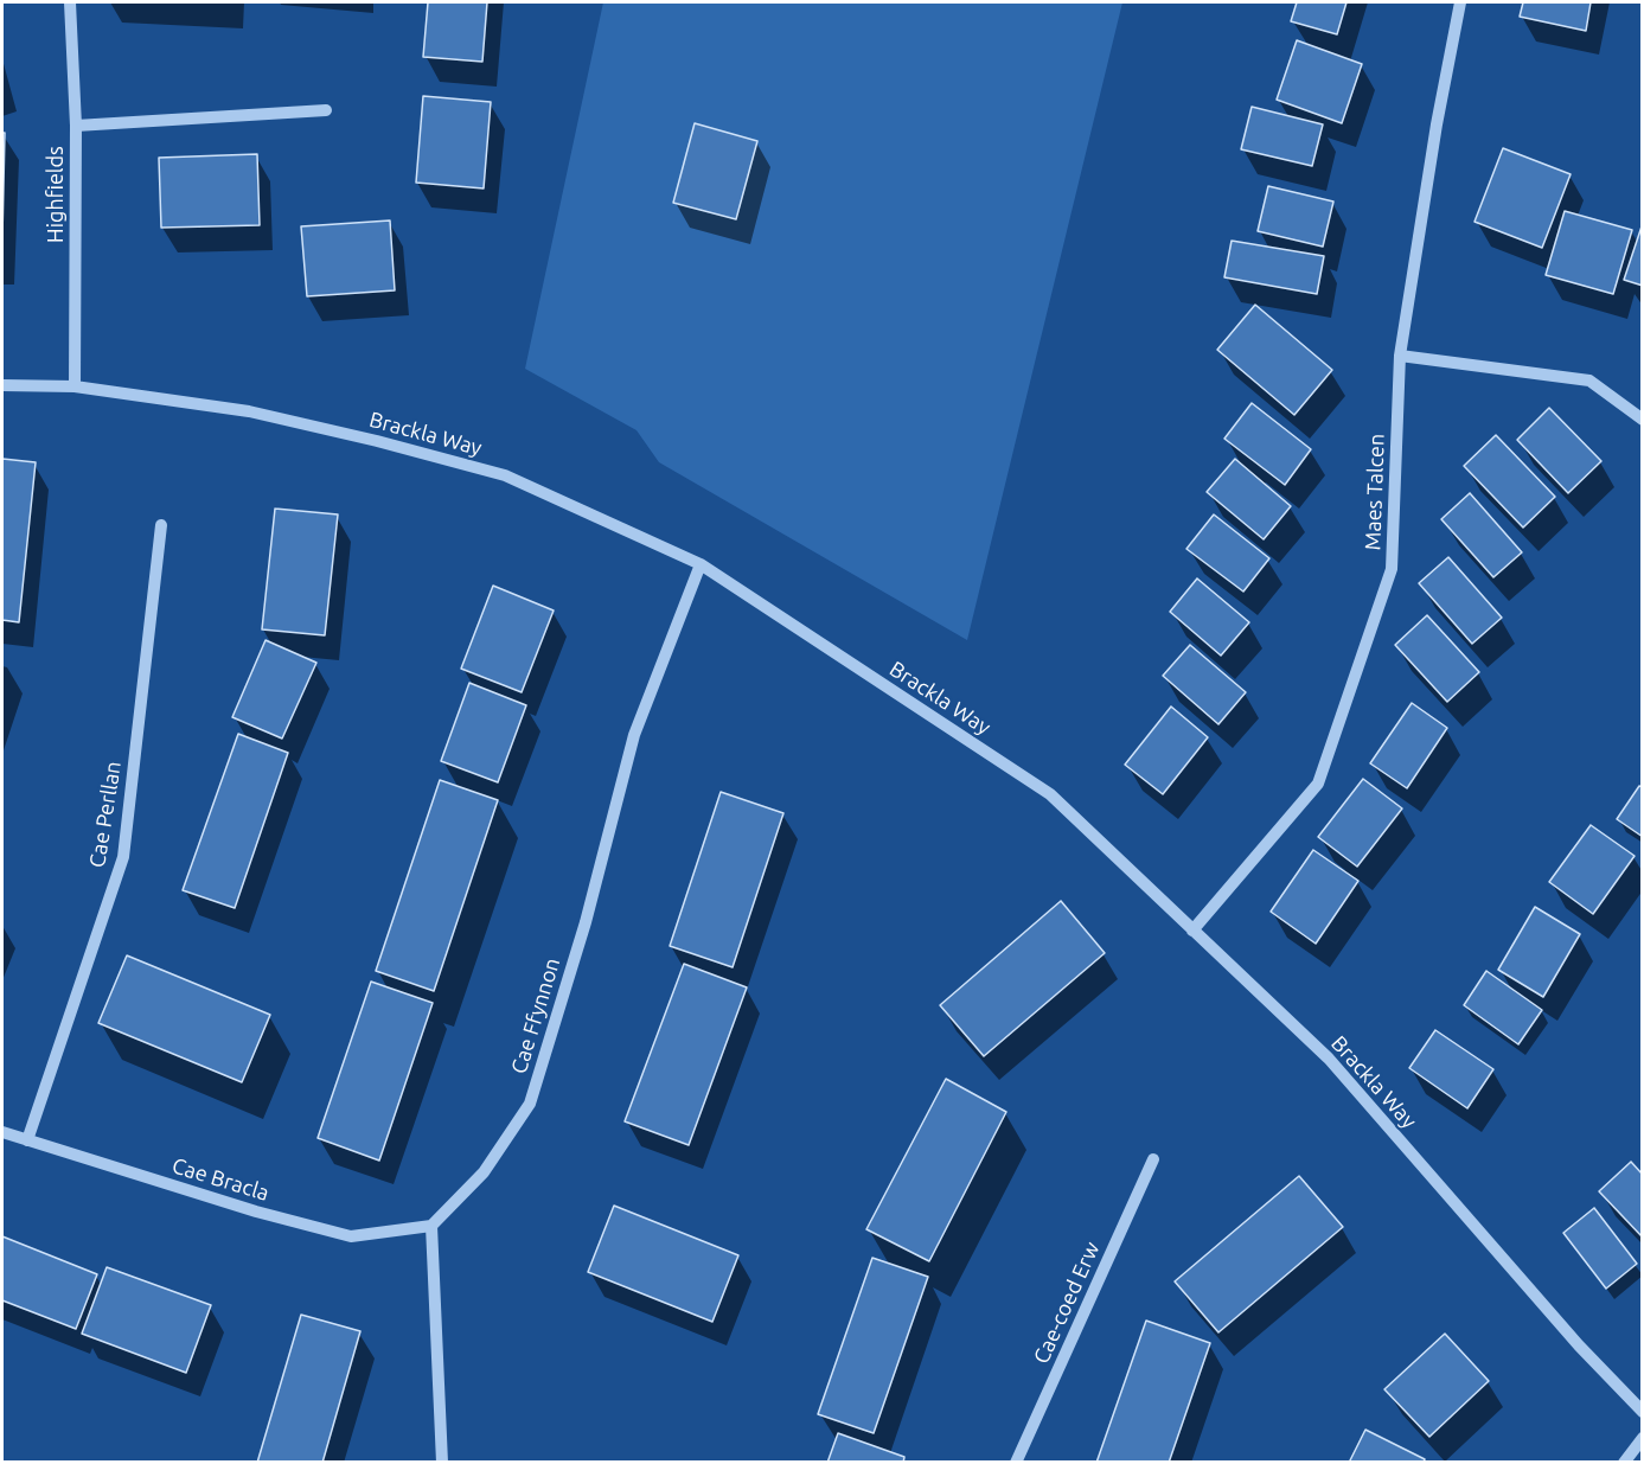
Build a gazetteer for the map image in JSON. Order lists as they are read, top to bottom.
{
  "streets": {
    "street": [
      "Highfields",
      "Brackla Way",
      "Maes Talcen",
      "Cae Perllan",
      "Cae Ffynnon",
      "Cae Bracla",
      "Cae-coed Erw"
    ]
  },
  "crossings": [
    ["Highfields", "Brackla Way"],
    ["Brackla Way", "Maes Talcen"],
    ["Brackla Way", "Cae Ffynnon"],
    ["Cae Perllan", "Cae Bracla"],
    ["Cae Ffynnon", "Cae Bracla"]
  ]
}
